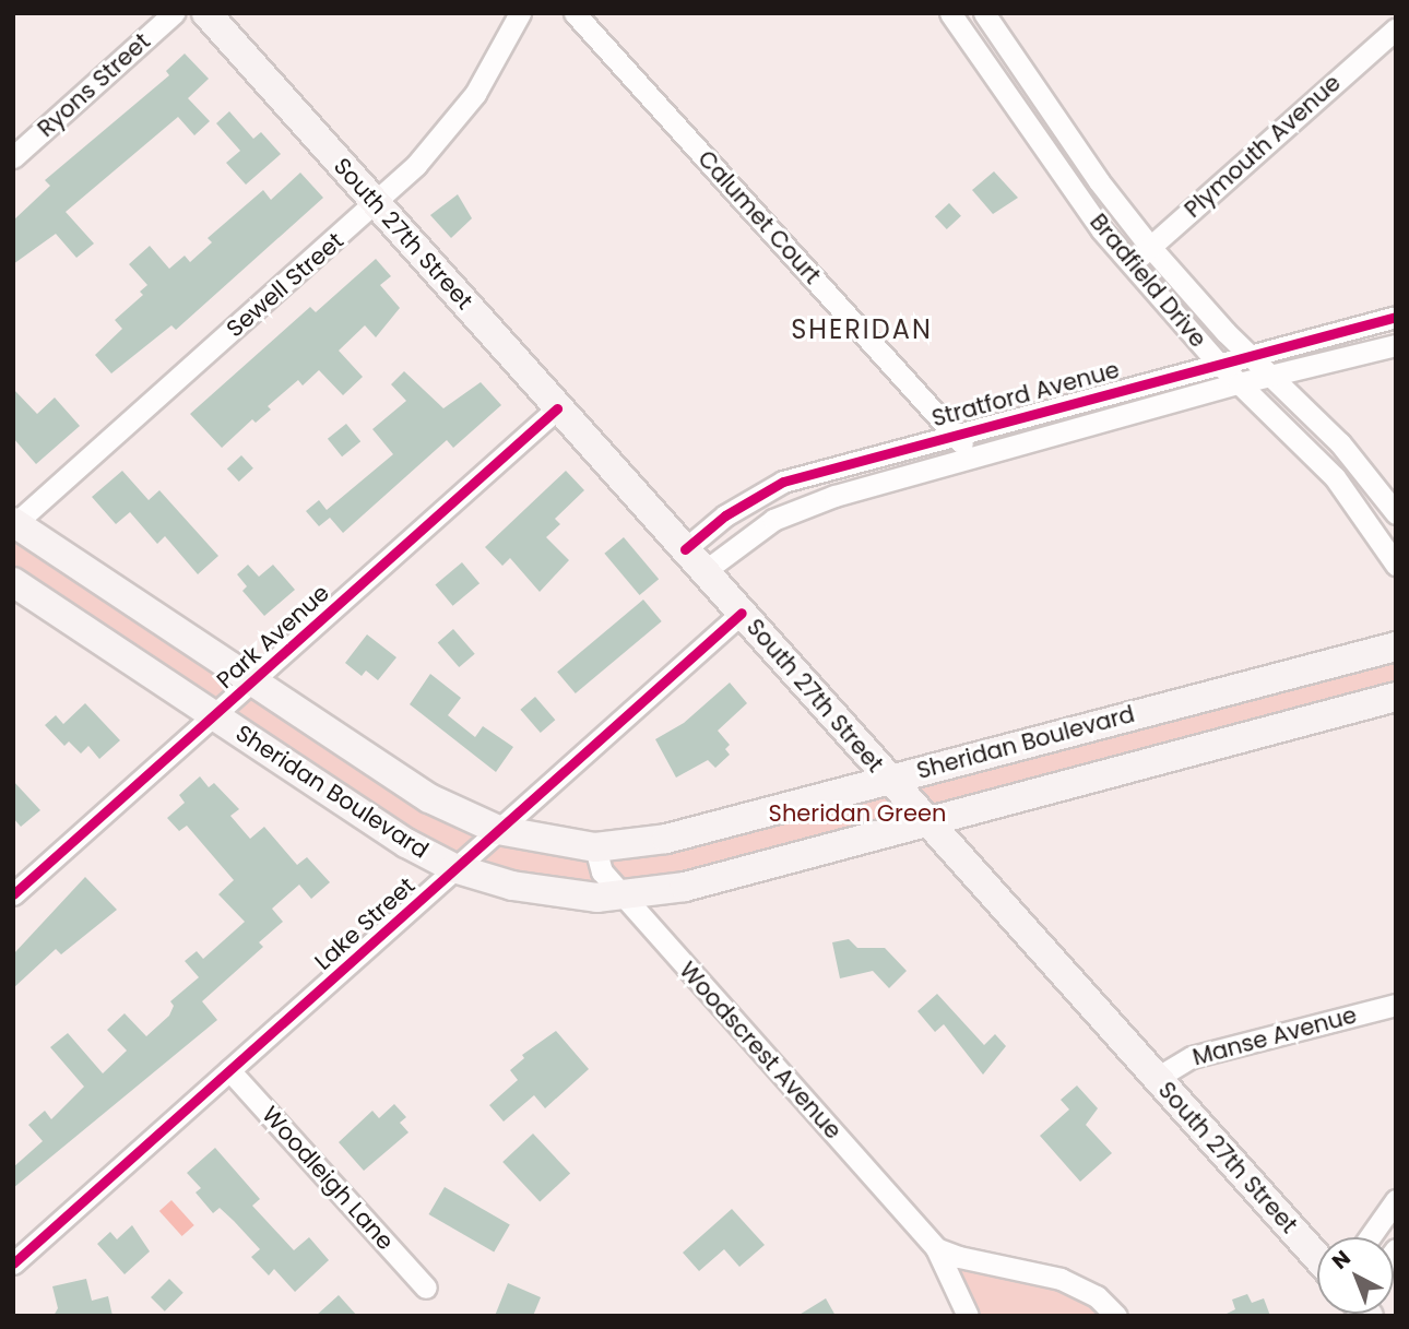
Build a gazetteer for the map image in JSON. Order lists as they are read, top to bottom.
{
  "streets": {
    "main road": ["South 27th Street", "Sheridan Boulevard"],
    "street": [
      "Ryons Street",
      "Plymouth Avenue",
      "Calumet Court",
      "Bradfield Drive",
      "Sewell Street",
      "Stratford Avenue",
      "Park Avenue",
      "Lake Street",
      "Manse Avenue",
      "Woodscrest Avenue",
      "Woodleigh Lane"
    ]
  },
  "crossings": [
    ["Plymouth Avenue", "Bradfield Drive"],
    ["Calumet Court", "Stratford Avenue"],
    ["South 27th Street", "Sewell Street"],
    ["South 27th Street", "Stratford Avenue"],
    ["South 27th Street", "Park Avenue"],
    ["South 27th Street", "Sheridan Boulevard"],
    ["South 27th Street", "Lake Street"],
    ["South 27th Street", "Manse Avenue"],
    ["Bradfield Drive", "Stratford Avenue"],
    ["Sewell Street", "Sheridan Boulevard"],
    ["Park Avenue", "Sheridan Boulevard"],
    ["Sheridan Boulevard", "Lake Street"],
    ["Sheridan Boulevard", "Woodscrest Avenue"],
    ["Lake Street", "Woodleigh Lane"]
  ],
  "districts": ["SHERIDAN"],
  "parks": ["Sheridan Green"],
  "north": "top left"
}
